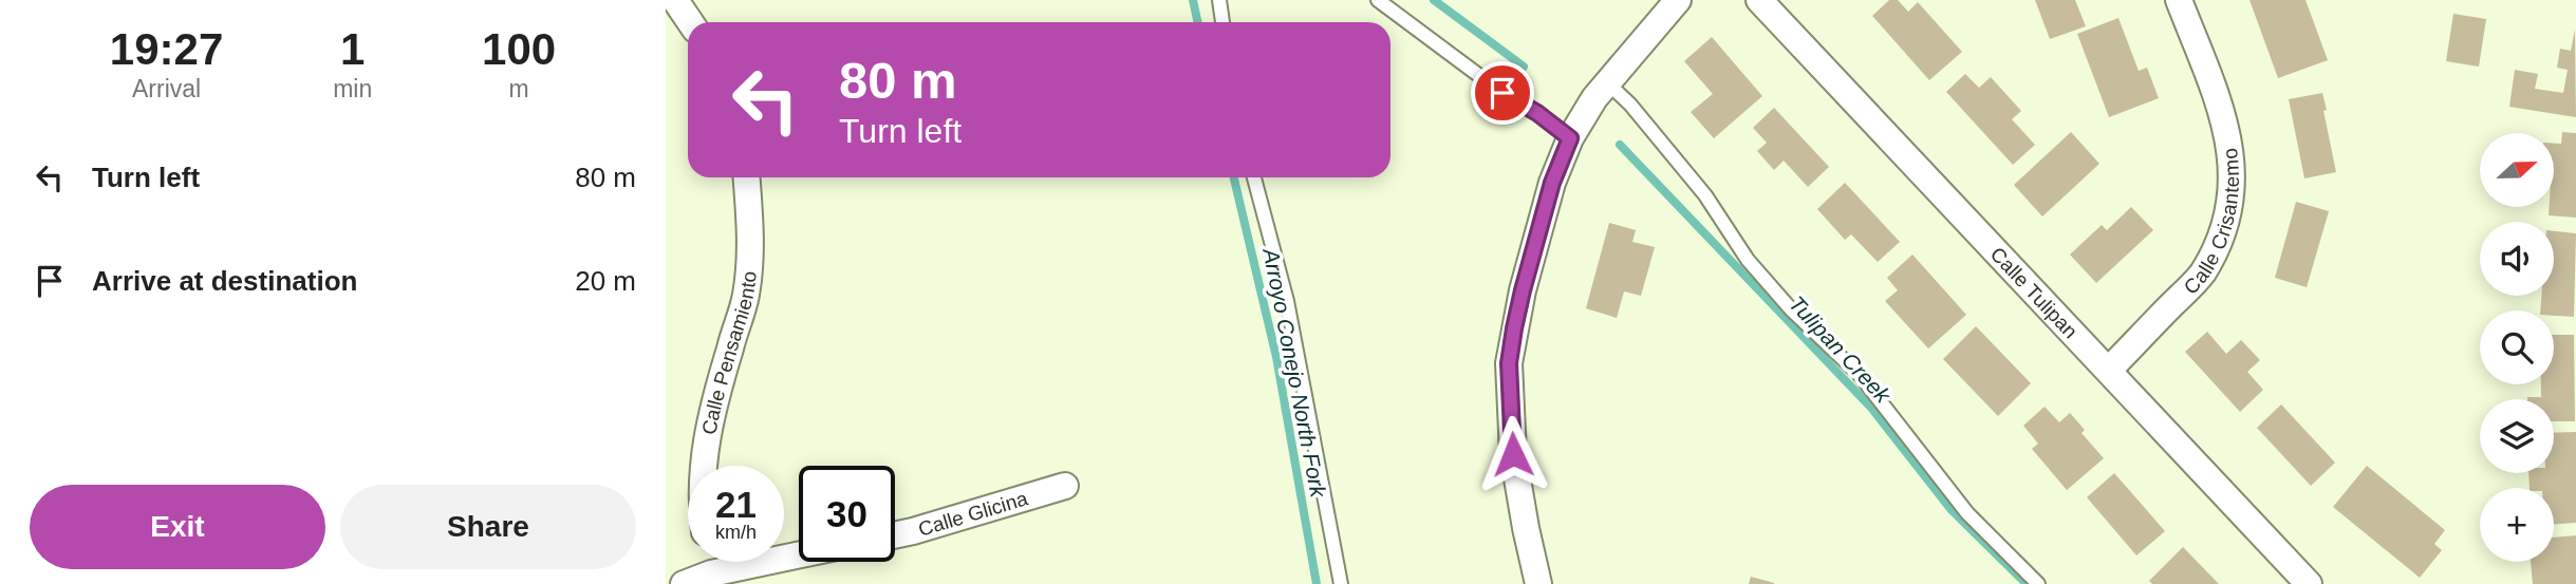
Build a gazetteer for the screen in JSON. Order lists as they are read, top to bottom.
{
  "streets": {
    "street": [
      "Calle Crisantemo",
      "Calle Tulipan",
      "Calle Pensamiento",
      "Calle Glicina"
    ]
  },
  "crossings": [
    ["Calle Crisantemo", "Calle Tulipan"]
  ],
  "water": ["Tulipan Creek", "Arroyo Conejo North Fork"],
  "north": "right",
  "page": {
    "eta": [
      "19:27",
      "Arrival",
      "1",
      "min",
      "100",
      "m"
    ],
    "turn": ["80 m", "Turn left"],
    "list": [
      {
        "name": "Turn left",
        "value": "80 m"
      },
      {
        "name": "Arrive at destination",
        "value": "20 m"
      }
    ],
    "map_buttons": "+",
    "speed": "21 km/h",
    "limit": "30",
    "buttons": ["Exit", "Share"]
  }
}
